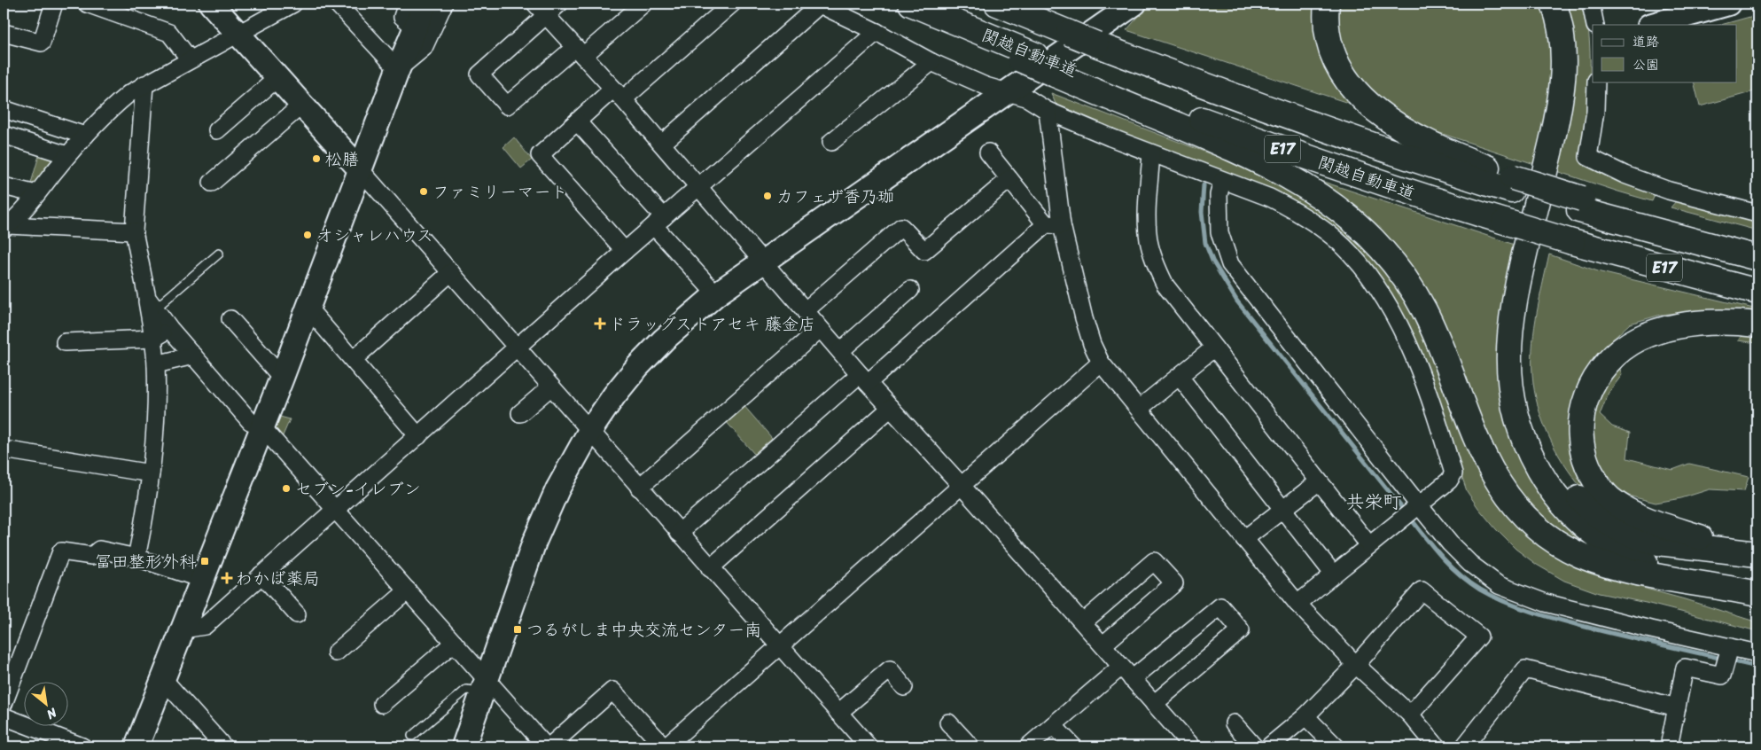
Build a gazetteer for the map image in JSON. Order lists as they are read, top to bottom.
{
  "streets": {
    "highway": ["関越自動車道", "E17"]
  },
  "districts": ["共栄町"],
  "places": {
    "other": [
      "松膳",
      "ファミリーマート",
      "カフェザ香乃珈",
      "オシャレハウス",
      "セブン-イレブン"
    ],
    "health": ["ドラッグストアセキ 藤金店", "わかば薬局"],
    "transit": ["冨田整形外科", "つるがしま中央交流センター南"]
  },
  "legend": ["道路", "公園"],
  "north": "bottom right"
}
